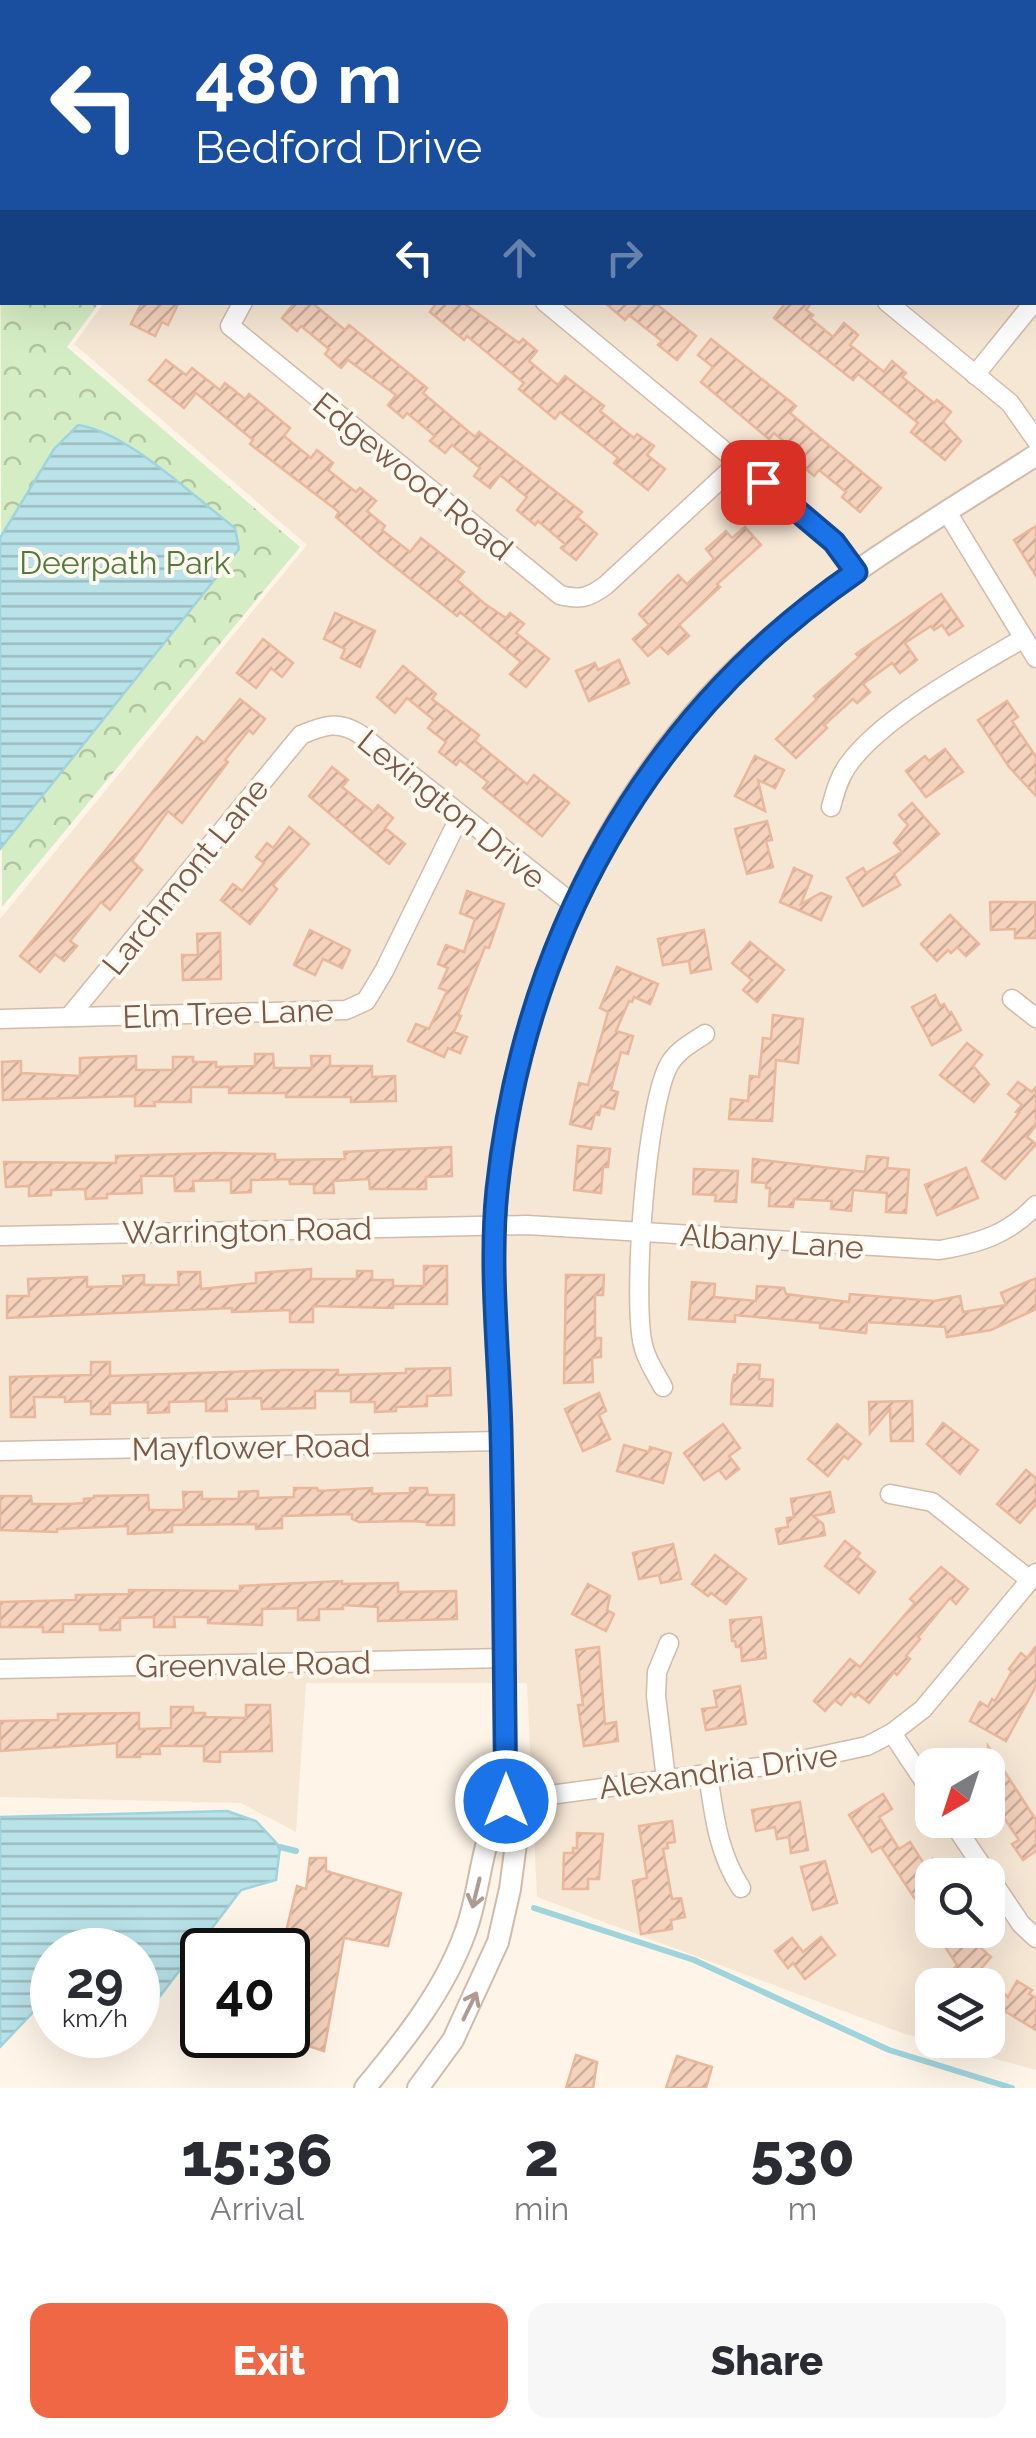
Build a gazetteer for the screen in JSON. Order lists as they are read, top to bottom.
{
  "streets": {
    "street": [
      "Edgewood Road",
      "Lexington Drive",
      "Larchmont Lane",
      "Elm Tree Lane",
      "Warrington Road",
      "Albany Lane",
      "Mayflower Road",
      "Greenvale Road",
      "Alexandria Drive"
    ]
  },
  "crossings": [
    ["Lexington Drive", "Larchmont Lane"],
    ["Lexington Drive", "Elm Tree Lane"],
    ["Larchmont Lane", "Elm Tree Lane"],
    ["Warrington Road", "Albany Lane"]
  ],
  "parks": ["Deerpath Park"],
  "north": "bottom left",
  "page": {
    "turn": ["480 m", "Bedford Drive"],
    "speed": "29 km/h",
    "limit": "40",
    "eta": [
      "15:36",
      "Arrival",
      "2",
      "min",
      "530",
      "m"
    ],
    "buttons": ["Exit", "Share"]
  }
}
